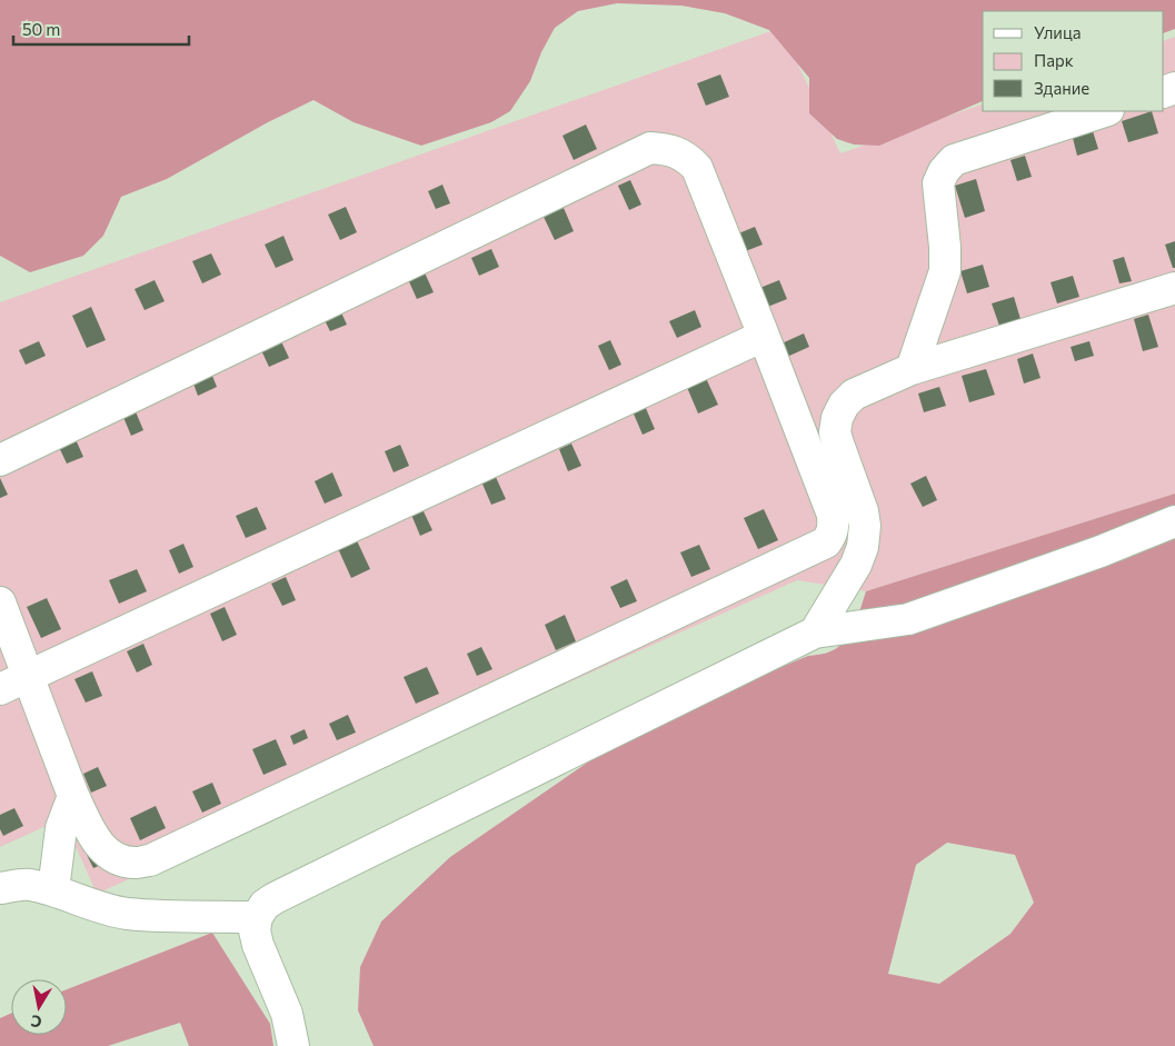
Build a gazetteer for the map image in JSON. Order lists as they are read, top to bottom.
{
  "legend": ["Улица", "Парк", "Здание"],
  "scale_bar": "50 m",
  "north": "bottom"
}
